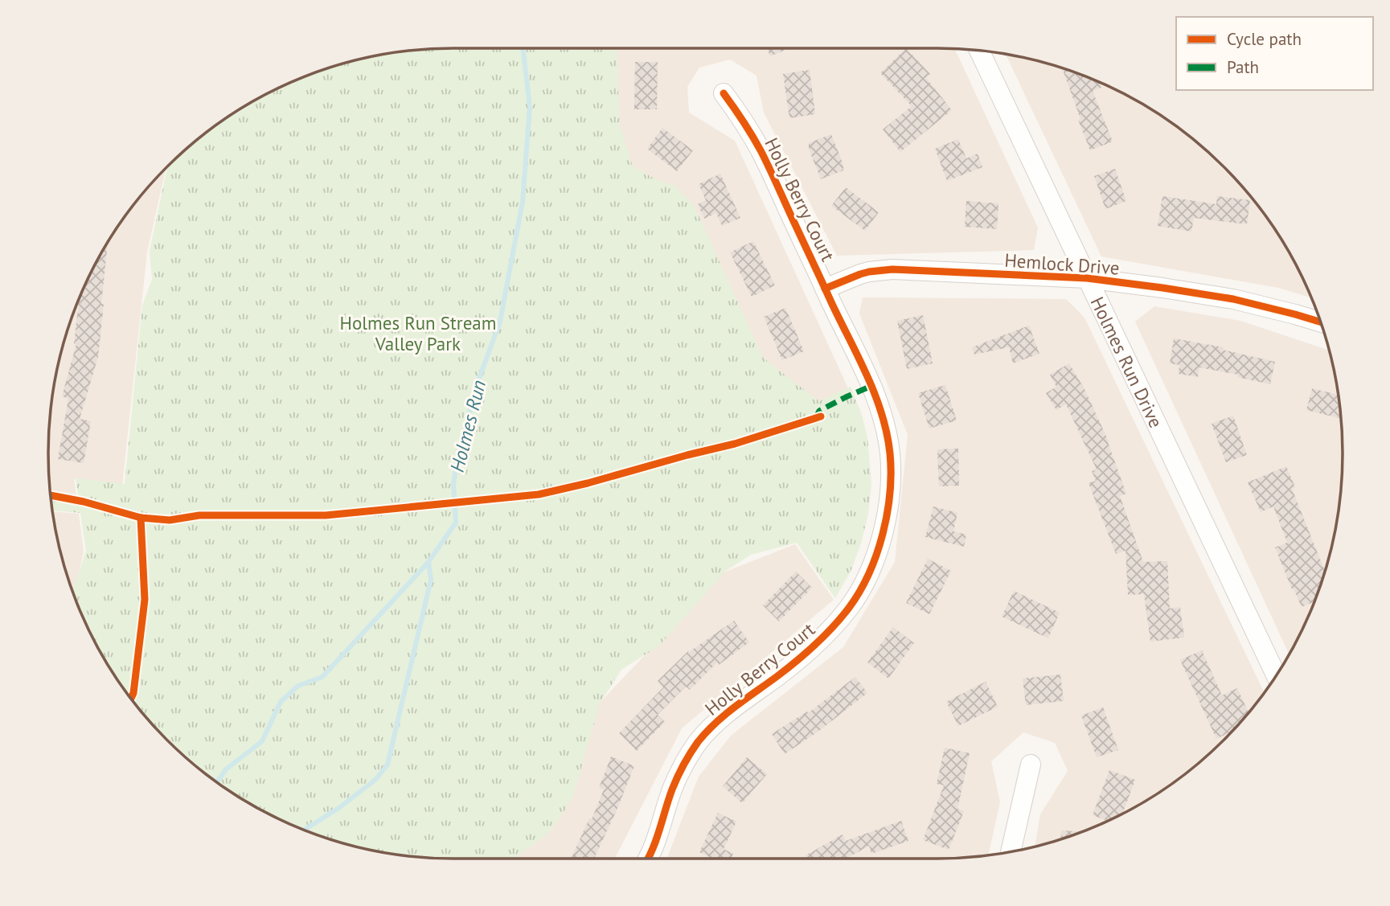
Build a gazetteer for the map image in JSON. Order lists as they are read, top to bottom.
{
  "streets": {
    "street": ["Holly Berry Court", "Hemlock Drive", "Holmes Run Drive"]
  },
  "crossings": [
    ["Holly Berry Court", "Hemlock Drive"],
    ["Hemlock Drive", "Holmes Run Drive"]
  ],
  "water": ["Holmes Run"],
  "parks": ["Holmes Run Stream Valley Park"],
  "legend": ["Cycle path", "Path"]
}
